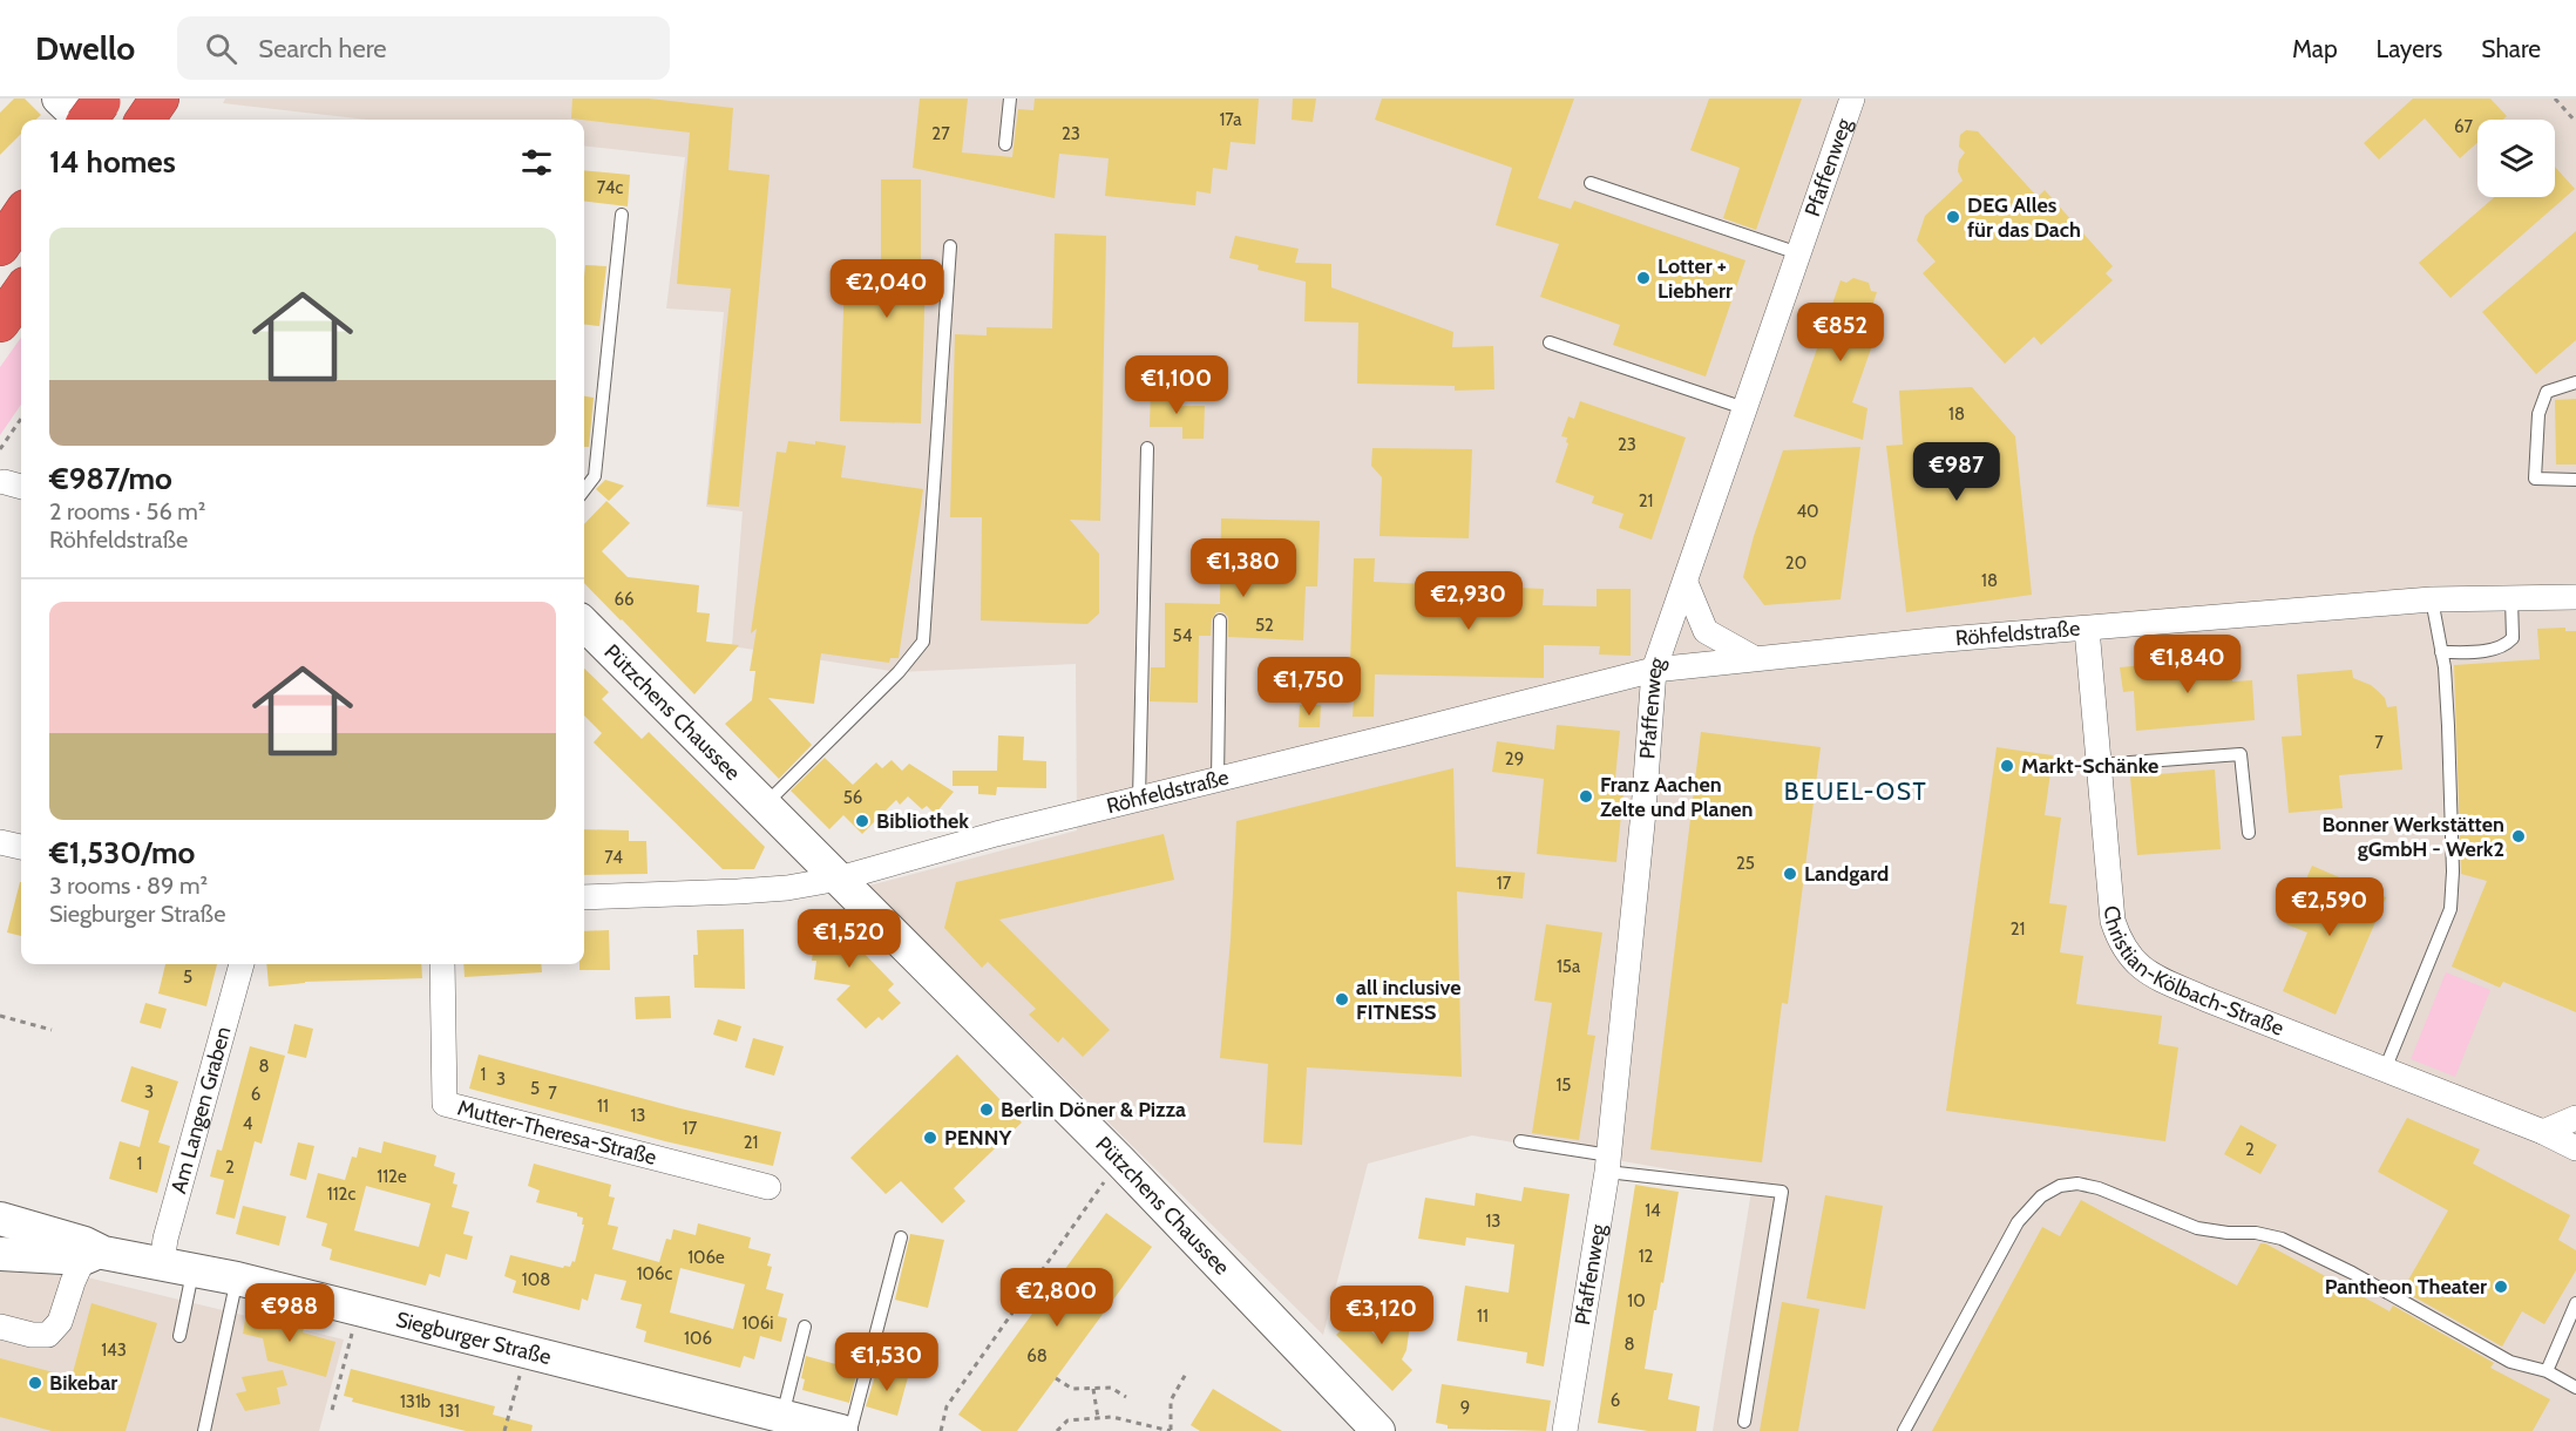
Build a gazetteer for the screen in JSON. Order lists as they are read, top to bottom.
{
  "streets": {
    "street": [
      "Pfaffenweg",
      "Röhfeldstraße",
      "Pützchens Chaussee",
      "Christian-Kölbach-Straße",
      "Am Langen Graben",
      "Mutter-Theresa-Straße",
      "Siegburger Straße"
    ]
  },
  "crossings": [
    ["Pfaffenweg", "Röhfeldstraße"],
    ["Röhfeldstraße", "Pützchens Chaussee"],
    ["Röhfeldstraße", "Christian-Kölbach-Straße"],
    ["Am Langen Graben", "Siegburger Straße"]
  ],
  "districts": ["BEUEL-OST"],
  "places": [
    "DEG Alles für das Dach",
    "Lotter + Liebherr",
    "Markt-Schänke",
    "Franz Aachen Zelte und Planen",
    "Bibliothek",
    "Bonner Werkstätten gGmbH - Werk2",
    "Landgard",
    "all inclusive FITNESS",
    "Berlin Döner & Pizza",
    "PENNY",
    "Pantheon Theater",
    "Bikebar"
  ],
  "house_numbers": [
    "17a",
    "67",
    "27",
    "23",
    "74c",
    "18",
    "23",
    "21",
    "40",
    "20",
    "18",
    "66",
    "52",
    "54",
    "7",
    "29",
    "56",
    "74",
    "25",
    "17",
    "21",
    "15a",
    "5",
    "8",
    "1",
    "3",
    "15",
    "5",
    "3",
    "7",
    "6",
    "11",
    "13",
    "4",
    "17",
    "21",
    "2",
    "1",
    "2",
    "112e",
    "112c",
    "14",
    "13",
    "12",
    "106e",
    "106c",
    "108",
    "10",
    "11",
    "106i",
    "106",
    "8",
    "143",
    "68",
    "6",
    "131b",
    "9",
    "131"
  ],
  "page": {
    "header": "Dwello",
    "search": "Search here",
    "nav": ["Map", "Layers", "Share"],
    "heading": "14 homes",
    "list": [
      {
        "name": "€987/mo",
        "note": "2 rooms · 56 m² · Röhfeldstraße"
      },
      {
        "name": "€1,530/mo",
        "note": "3 rooms · 89 m² · Siegburger Straße"
      }
    ],
    "price": [
      "€2,040",
      "€852",
      "€1,100",
      "€987",
      "€1,380",
      "€2,930",
      "€1,840",
      "€1,750",
      "€2,590",
      "€1,520",
      "€2,800",
      "€988",
      "€3,120",
      "€1,530"
    ]
  }
}
